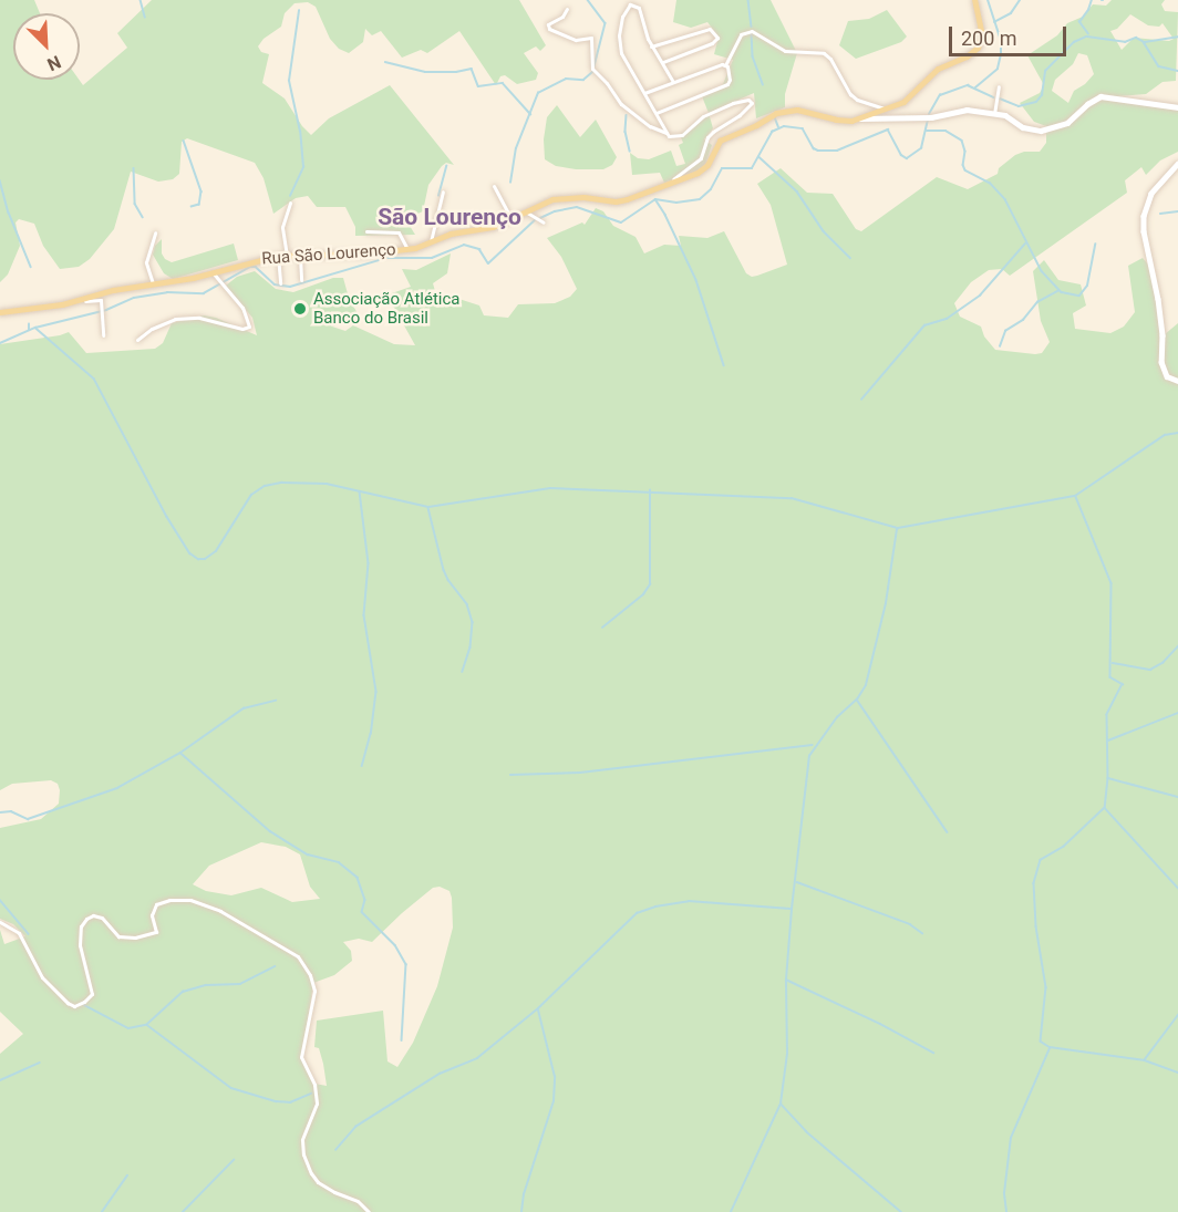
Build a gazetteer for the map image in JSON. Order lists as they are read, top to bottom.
{
  "streets": {
    "main road": ["Rua São Lourenço"]
  },
  "districts": ["São Lourenço"],
  "places": ["Associação Atlética Banco do Brasil"],
  "scale_bar": "200 m",
  "north": "bottom right"
}
